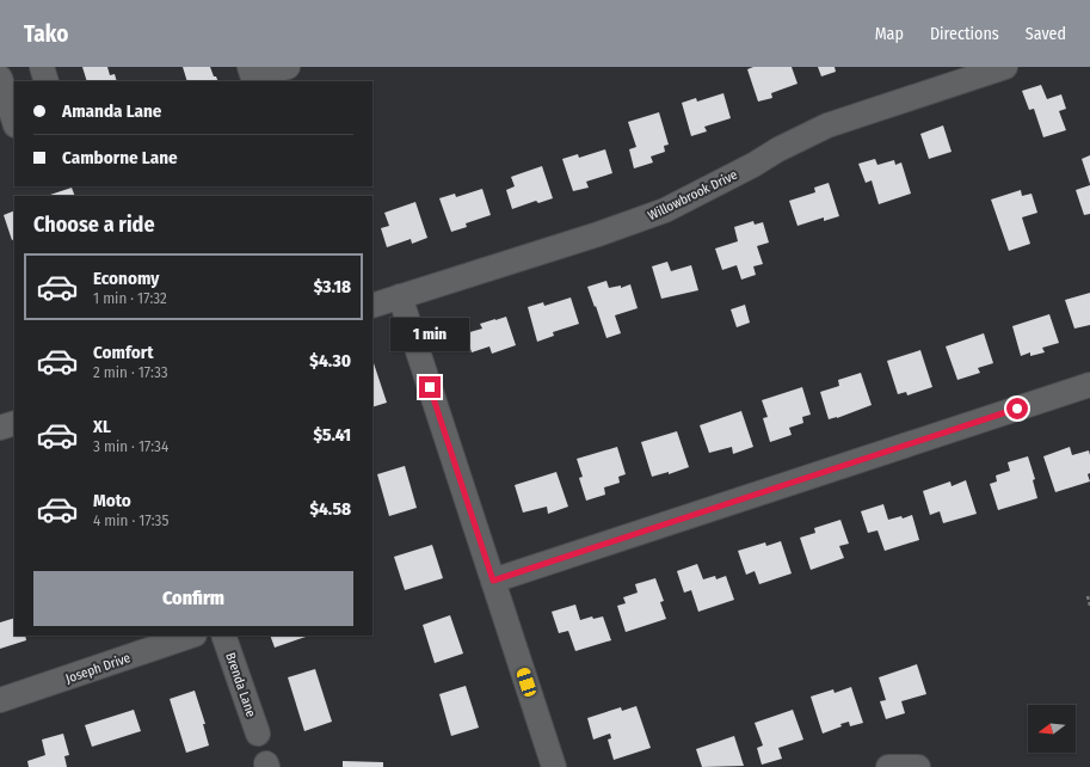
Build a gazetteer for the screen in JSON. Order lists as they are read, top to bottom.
{
  "streets": {
    "street": ["Willowbrook Drive", "Joseph Drive", "Brenda Lane"]
  },
  "north": "left",
  "page": {
    "header": "Tako",
    "nav": ["Map", "Directions", "Saved"],
    "banner": ["Amanda Lane", "Camborne Lane"],
    "heading": "Choose a ride",
    "list": [
      {
        "name": "Economy",
        "note": "1 min · 17:32",
        "value": "$3.18"
      },
      {
        "name": "Comfort",
        "note": "2 min · 17:33",
        "value": "$4.30"
      },
      {
        "name": "XL",
        "note": "3 min · 17:34",
        "value": "$5.41"
      },
      {
        "name": "Moto",
        "note": "4 min · 17:35",
        "value": "$4.58"
      }
    ],
    "bubble": "1 min",
    "buttons": "Confirm"
  }
}
